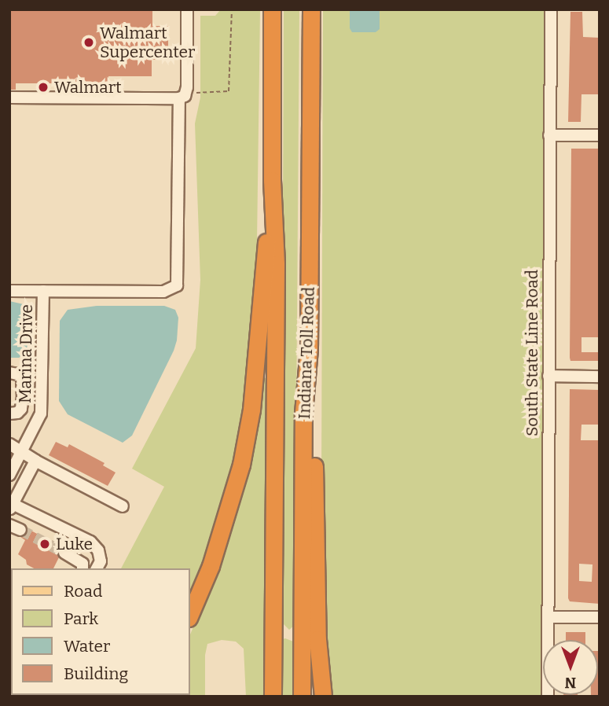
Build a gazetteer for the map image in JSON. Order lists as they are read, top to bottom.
{
  "streets": {
    "highway": ["Indiana Toll Road"],
    "street": ["South State Line Road", "Marina Drive"]
  },
  "places": ["Walmart Supercenter", "Walmart", "Luke"],
  "legend": [
    "Road",
    "Park",
    "Water",
    "Building"
  ],
  "north": "bottom"
}
